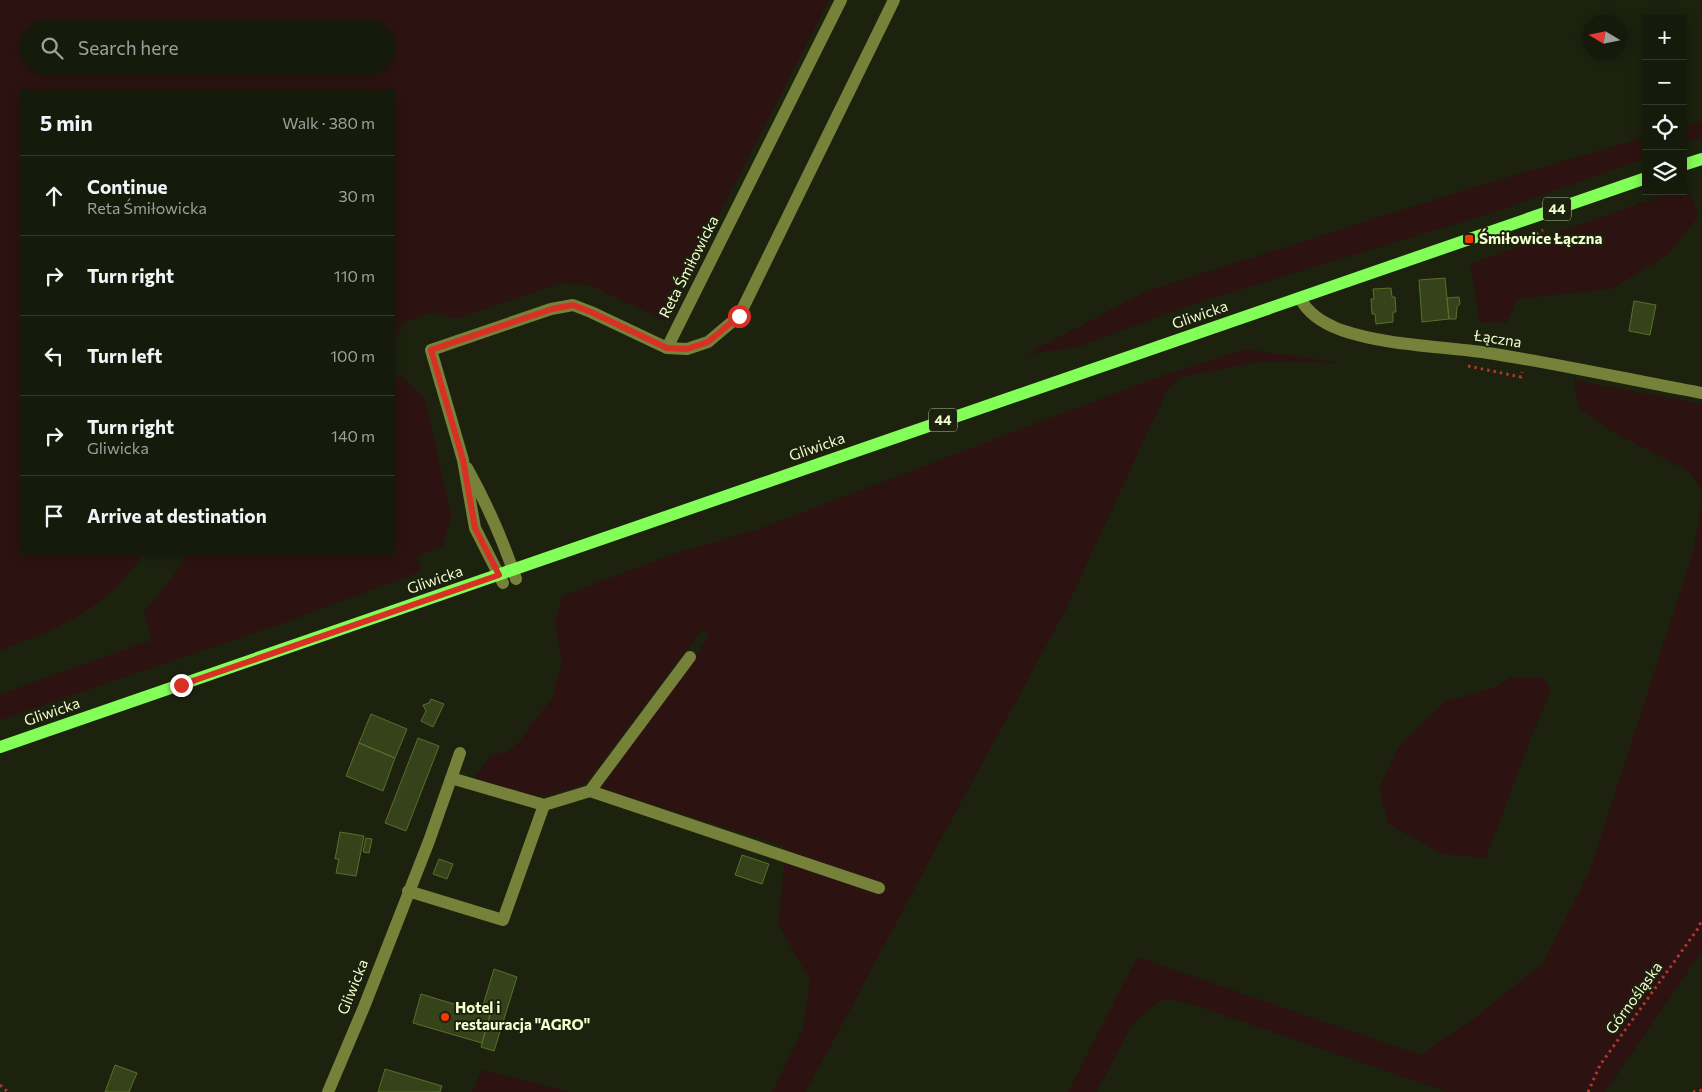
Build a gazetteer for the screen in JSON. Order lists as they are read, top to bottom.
{
  "streets": {
    "main road": ["44", "Gliwicka"],
    "street": ["Reta Śmiłowicka", "Łączna"],
    "path": ["Górnośląska"]
  },
  "crossings": [
    ["Gliwicka", "Łączna"]
  ],
  "places": {
    "transit": ["Śmiłowice Łączna"],
    "other": ["Hotel i restauracja \"AGRO\""]
  },
  "north": "left",
  "page": {
    "map_buttons": ["+", "−"],
    "search": "Search here",
    "heading": ["5 min", "Walk · 380 m"],
    "list": [
      ["Continue", "Reta Śmiłowicka", "30 m"],
      ["Turn right", "110 m"],
      ["Turn left", "100 m"],
      ["Turn right", "Gliwicka", "140 m"],
      "Arrive at destination"
    ]
  }
}
